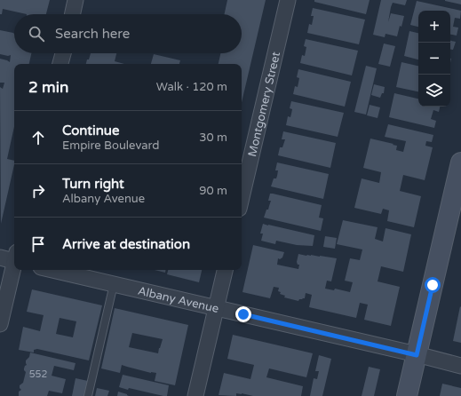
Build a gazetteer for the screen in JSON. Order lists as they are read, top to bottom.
{
  "streets": {
    "street": ["Montgomery Street", "Albany Avenue"]
  },
  "house_numbers": ["552"],
  "page": {
    "map_buttons": ["+", "−"],
    "search": "Search here",
    "heading": ["2 min", "Walk · 120 m"],
    "list": [
      ["Continue", "Empire Boulevard", "30 m"],
      ["Turn right", "Albany Avenue", "90 m"],
      "Arrive at destination"
    ]
  }
}
